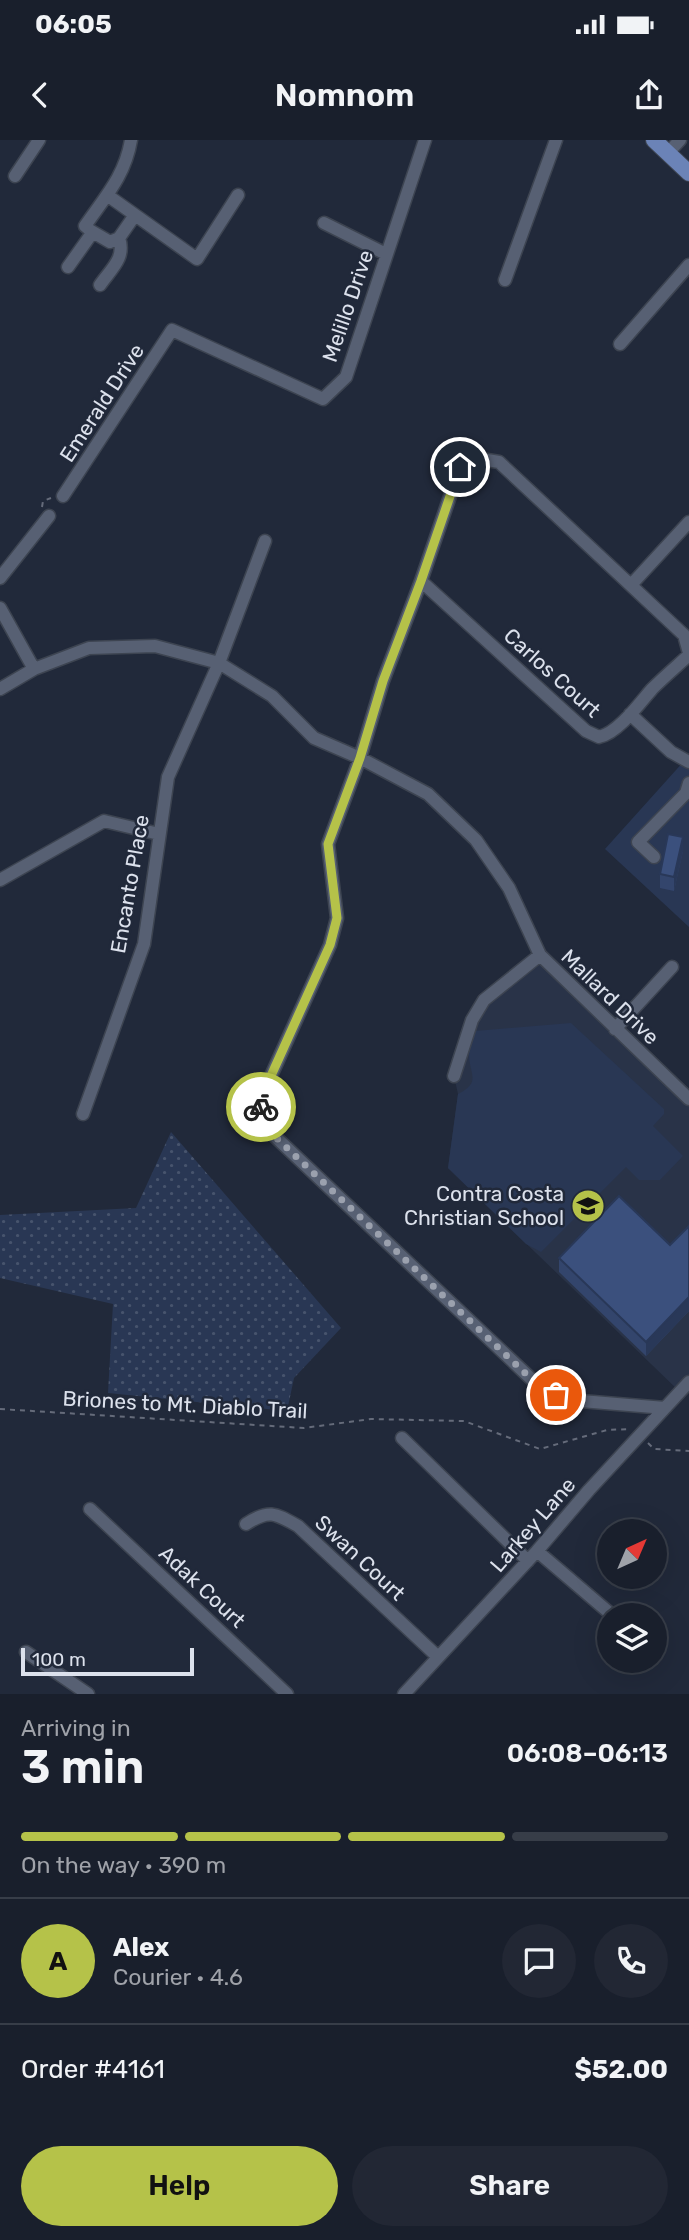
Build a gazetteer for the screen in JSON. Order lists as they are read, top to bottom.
{
  "streets": {
    "street": [
      "Melillo Drive",
      "Emerald Drive",
      "Carlos Court",
      "Encanto Place",
      "Mallard Drive",
      "Larkey Lane",
      "Swan Court",
      "Adak Court"
    ],
    "path": ["Briones to Mt. Diablo Trail"]
  },
  "crossings": [
    ["Melillo Drive", "Emerald Drive"],
    ["Encanto Place", "Mallard Drive"],
    ["Briones to Mt. Diablo Trail", "Larkey Lane"],
    ["Larkey Lane", "Swan Court"]
  ],
  "places": {
    "school or university": ["Contra Costa Christian School"]
  },
  "scale_bar": "100 m",
  "north": "top right",
  "page": {
    "status": "06:05",
    "header": "Nomnom",
    "scale": "100 m",
    "heading": ["3 min", "Arriving in", "06:08–06:13"],
    "panel": [
      "Alex",
      "Courier · 4.6",
      "Order #4161",
      "$52.00"
    ],
    "bar": "On the way · 390 m",
    "round": "A",
    "buttons": ["Help", "Share"]
  }
}
